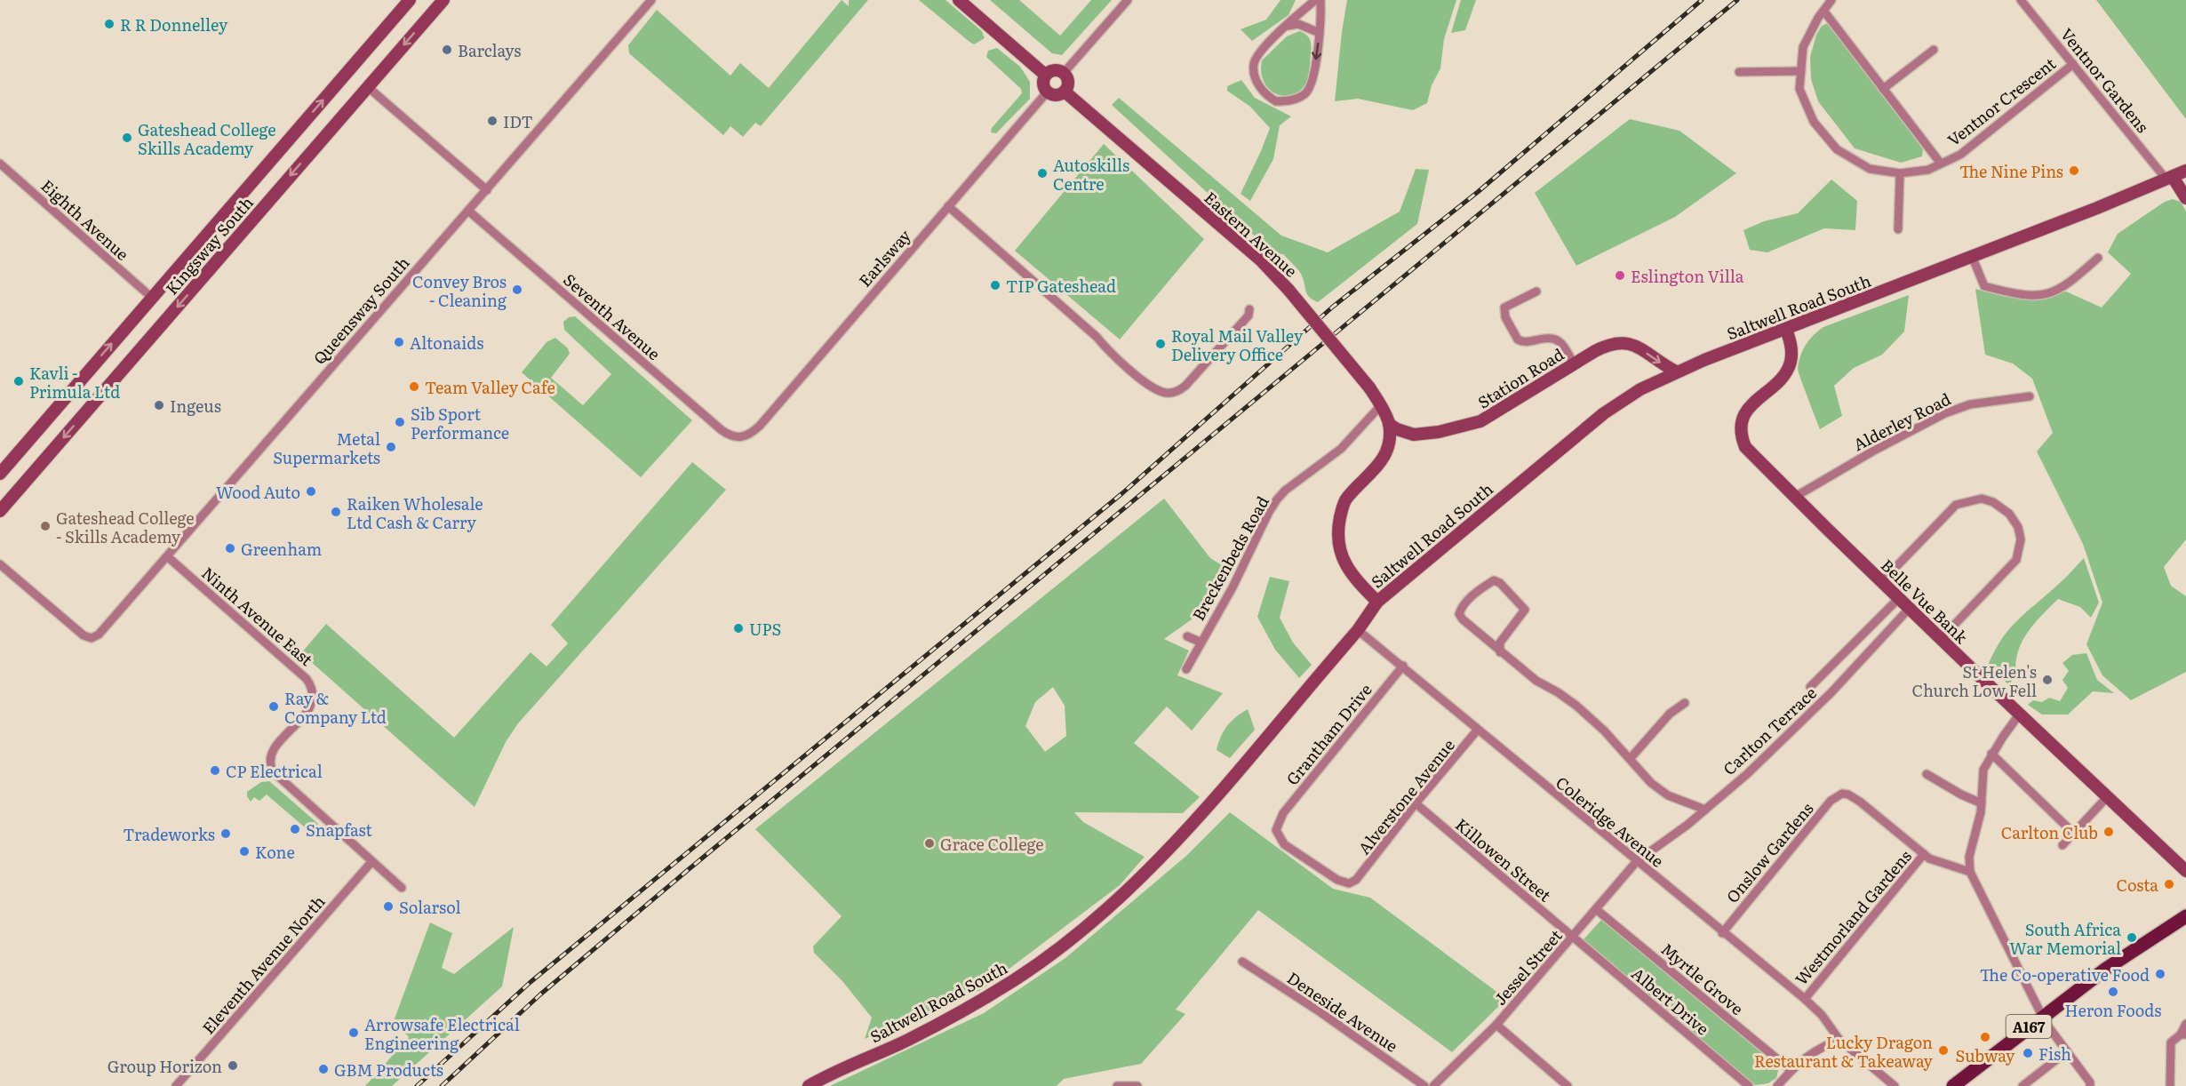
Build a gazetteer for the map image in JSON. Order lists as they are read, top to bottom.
{
  "streets": {
    "main road": ["A167"],
    "street": [
      "Ventnor Gardens",
      "Ventnor Crescent",
      "Eighth Avenue",
      "Eastern Avenue",
      "Kingsway South",
      "Earlsway",
      "Saltwell Road South",
      "Queensway South",
      "Seventh Avenue",
      "Station Road",
      "Alderley Road",
      "Breckenbeds Road",
      "Belle Vue Bank",
      "Ninth Avenue East",
      "Carlton Terrace",
      "Grantham Drive",
      "Alverstone Avenue",
      "Coleridge Avenue",
      "Onslow Gardens",
      "Killowen Street",
      "Westmorland Gardens",
      "Eleventh Avenue North",
      "Jessel Street",
      "Myrtle Grove",
      "Albert Drive",
      "Deneside Avenue"
    ]
  },
  "crossings": [
    ["Ventnor Gardens", "Ventnor Crescent"],
    ["Ventnor Gardens", "Saltwell Road South"],
    ["Eighth Avenue", "Kingsway South"],
    ["Eastern Avenue", "Earlsway"],
    ["Eastern Avenue", "Station Road"],
    ["Eastern Avenue", "Breckenbeds Road"],
    ["Earlsway", "Seventh Avenue"],
    ["Saltwell Road South", "Station Road"],
    ["Saltwell Road South", "Belle Vue Bank"],
    ["Saltwell Road South", "Coleridge Avenue"],
    ["Queensway South", "Seventh Avenue"],
    ["Queensway South", "Ninth Avenue East"],
    ["Alderley Road", "Belle Vue Bank"],
    ["Belle Vue Bank", "Carlton Terrace"],
    ["Ninth Avenue East", "Eleventh Avenue North"],
    ["Carlton Terrace", "Coleridge Avenue"],
    ["Carlton Terrace", "Jessel Street"],
    ["Grantham Drive", "Alverstone Avenue"],
    ["Grantham Drive", "Coleridge Avenue"],
    ["Alverstone Avenue", "Coleridge Avenue"],
    ["Alverstone Avenue", "Killowen Street"],
    ["Coleridge Avenue", "Onslow Gardens"],
    ["Coleridge Avenue", "Westmorland Gardens"],
    ["Coleridge Avenue", "Jessel Street"],
    ["Onslow Gardens", "Westmorland Gardens"],
    ["Killowen Street", "Jessel Street"],
    ["Killowen Street", "Albert Drive"],
    ["Jessel Street", "Myrtle Grove"],
    ["Jessel Street", "Albert Drive"]
  ],
  "places": [
    "R R Donnelley",
    "Barclays",
    "IDT",
    "Gateshead College Skills Academy",
    "The Nine Pins",
    "Autoskills Centre",
    "Eslington Villa",
    "TIP Gateshead",
    "Convey Bros - Cleaning",
    "Altonaids",
    "Royal Mail Valley Delivery Office",
    "Kavli - Primula Ltd",
    "Team Valley Cafe",
    "Ingeus",
    "Sib Sport Performance",
    "Metal Supermarkets",
    "Wood Auto",
    "Raiken Wholesale Ltd Cash & Carry",
    "Gateshead College - Skills Academy",
    "Greenham",
    "UPS",
    "St Helen's Church Low Fell",
    "Ray & Company Ltd",
    "CP Electrical",
    "Snapfast",
    "Carlton Club",
    "Tradeworks",
    "Grace College",
    "Kone",
    "Costa",
    "Solarsol",
    "South Africa War Memorial",
    "The Co-operative Food",
    "Heron Foods",
    "Arrowsafe Electrical Engineering",
    "Subway",
    "Lucky Dragon Restaurant & Takeaway",
    "Fish",
    "Group Horizon",
    "GBM Products"
  ]
}
